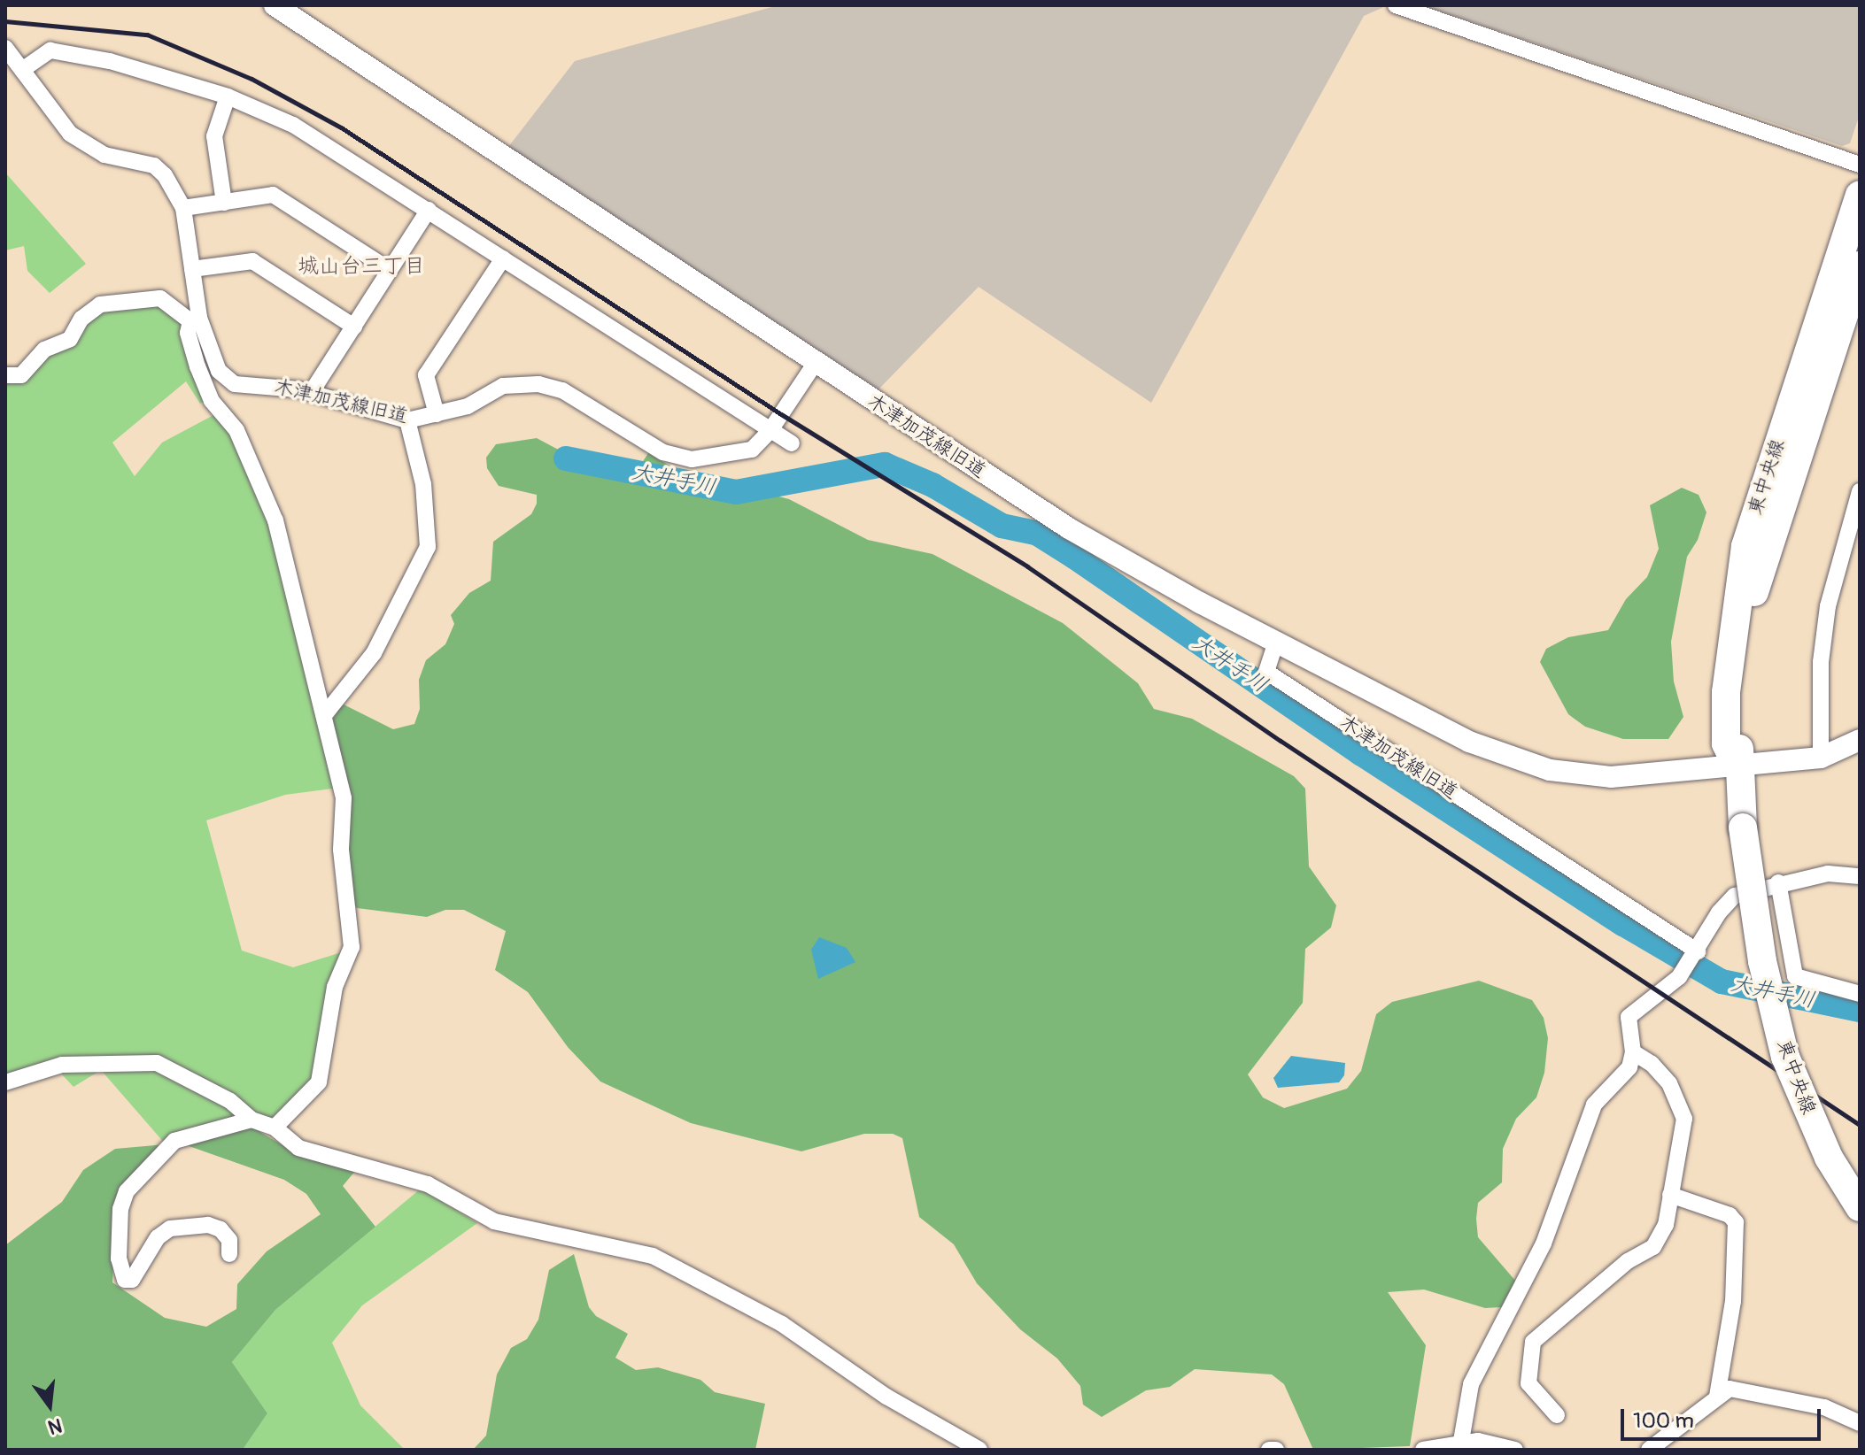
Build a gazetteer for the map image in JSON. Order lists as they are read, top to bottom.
{
  "streets": {
    "highway": ["東中央線"],
    "street": ["木津加茂線旧道"]
  },
  "districts": ["城山台三丁目"],
  "water": ["大井手川"],
  "scale_bar": "100 m",
  "north": "bottom"
}
